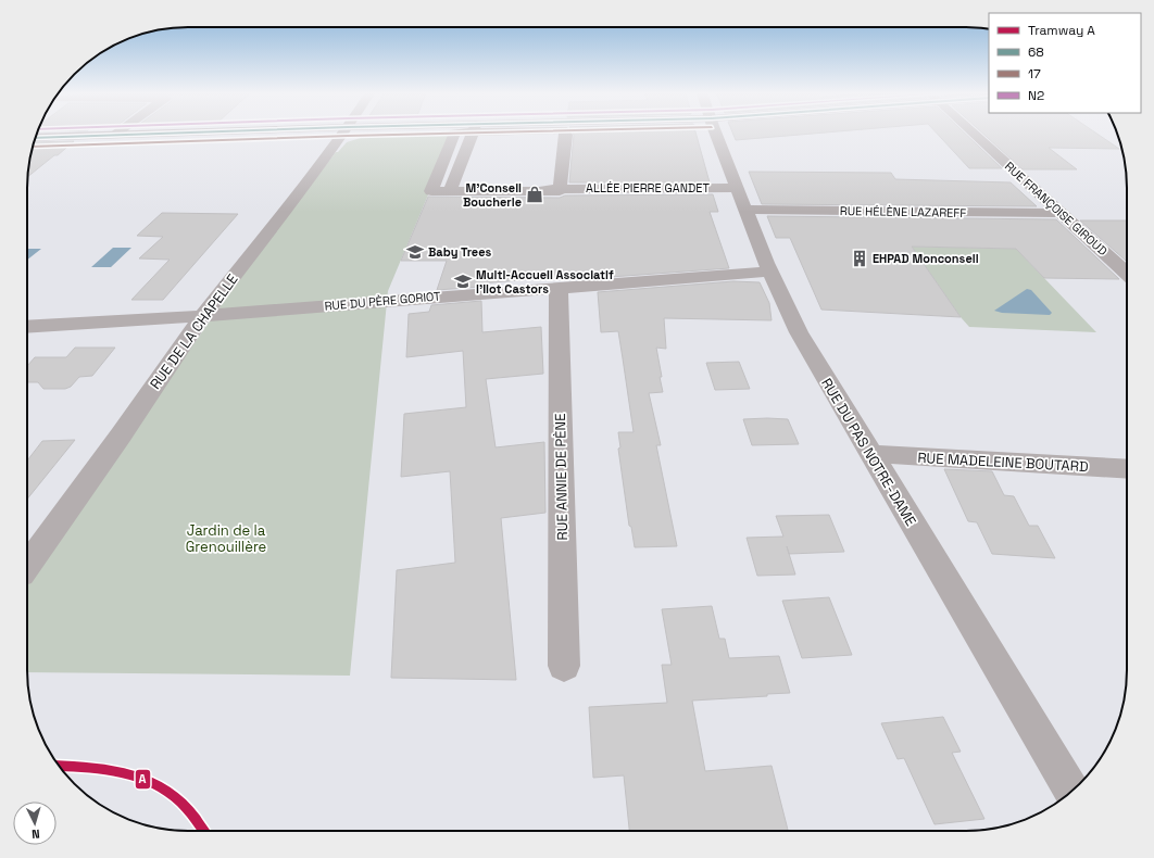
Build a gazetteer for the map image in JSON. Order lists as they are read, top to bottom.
{
  "streets": {
    "street": [
      "ALLÉE PIERRE GANDET",
      "RUE FRANÇOISE GIROUD",
      "RUE HÉLÈNE LAZAREFF",
      "RUE DU PÈRE GORIOT",
      "RUE DE LA CHAPELLE",
      "RUE DU PAS NOTRE-DAME",
      "RUE MADELEINE BOUTARD",
      "RUE ANNIE DE PÈNE"
    ]
  },
  "crossings": [
    ["ALLÉE PIERRE GANDET", "RUE HÉLÈNE LAZAREFF"],
    ["ALLÉE PIERRE GANDET", "RUE DU PAS NOTRE-DAME"],
    ["RUE FRANÇOISE GIROUD", "RUE HÉLÈNE LAZAREFF"],
    ["RUE HÉLÈNE LAZAREFF", "RUE DU PAS NOTRE-DAME"],
    ["RUE DU PÈRE GORIOT", "RUE DE LA CHAPELLE"],
    ["RUE DU PÈRE GORIOT", "RUE DU PAS NOTRE-DAME"],
    ["RUE DU PÈRE GORIOT", "RUE ANNIE DE PÈNE"],
    ["RUE DU PAS NOTRE-DAME", "RUE MADELEINE BOUTARD"]
  ],
  "parks": ["Jardin de la Grenouillère"],
  "places": {
    "shop": ["M'Conseil Boucherie"],
    "school or university": ["Baby Trees", "Multi-Accueil Associatif l'Ilot Castors"],
    "building": ["EHPAD Monconseil"]
  },
  "lines": ["transit line 68", "transit line 17", "tram line A"],
  "legend": [
    "Tramway A",
    "68",
    "17",
    "N2"
  ],
  "north": "bottom"
}
